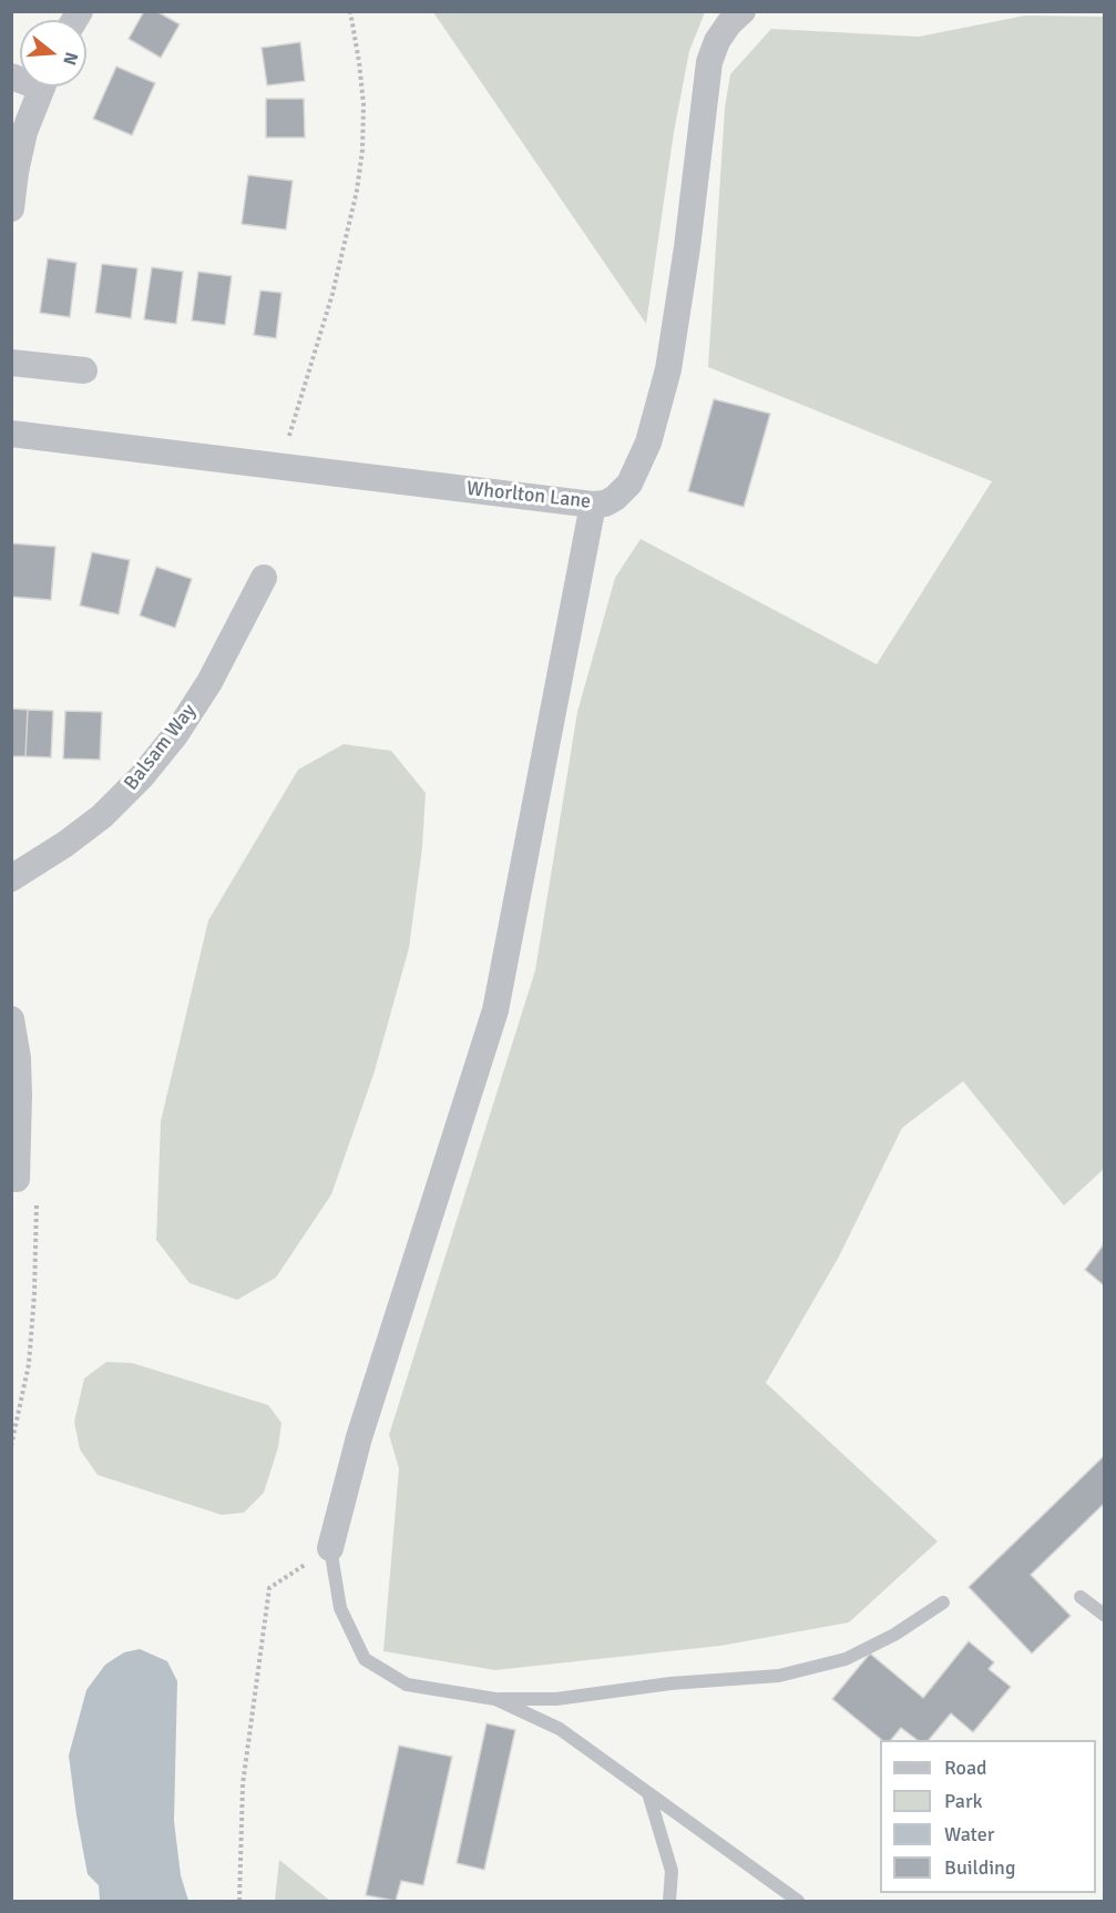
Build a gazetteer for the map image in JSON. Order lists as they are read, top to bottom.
{
  "streets": {
    "street": ["Whorlton Lane", "Balsam Way"]
  },
  "legend": [
    "Road",
    "Park",
    "Water",
    "Building"
  ],
  "north": "right"
}
